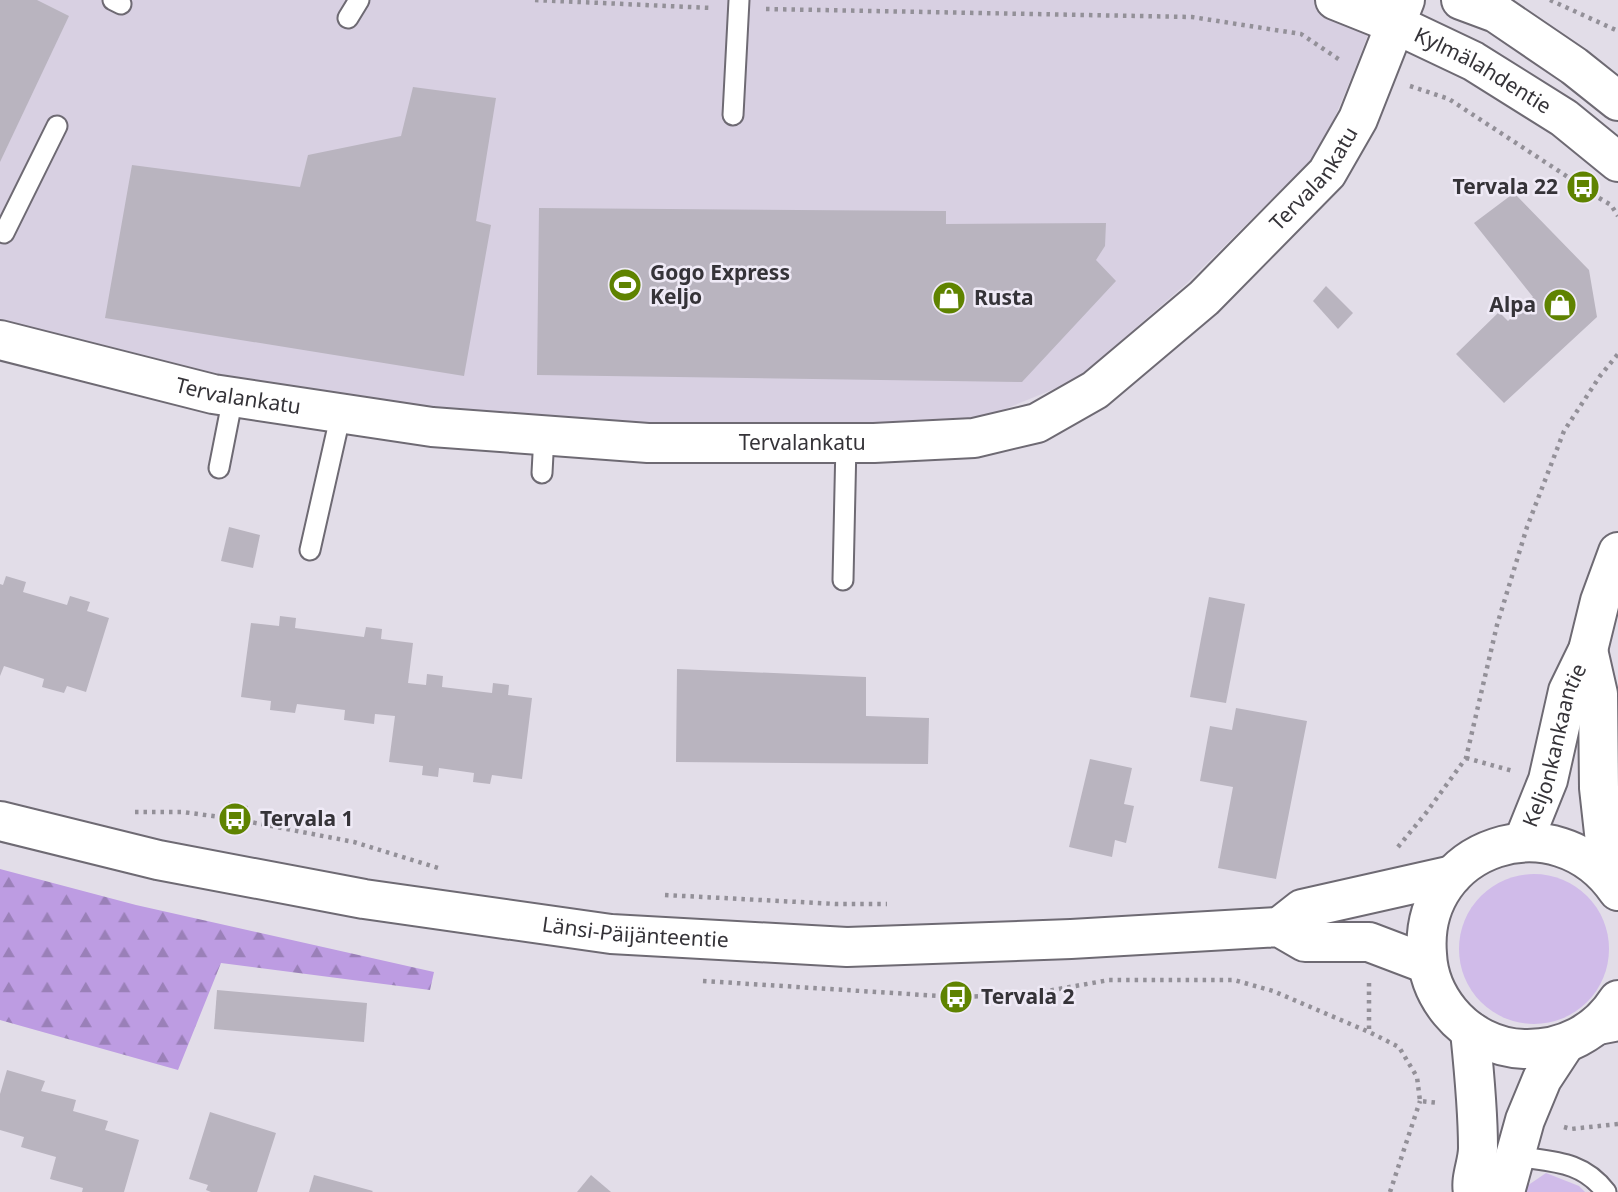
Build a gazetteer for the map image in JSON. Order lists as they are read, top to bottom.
{
  "streets": {
    "main road": [
      "Kylmälahdentie",
      "Tervalankatu",
      "Keljonkankaantie",
      "Länsi-Päijänteentie"
    ]
  },
  "crossings": [
    ["Kylmälahdentie", "Tervalankatu"]
  ],
  "places": {
    "bus stop": ["Tervala 22", "Tervala 1", "Tervala 2"],
    "sports": ["Gogo Express Keljo"],
    "shop": ["Rusta", "Alpa"]
  }
}
